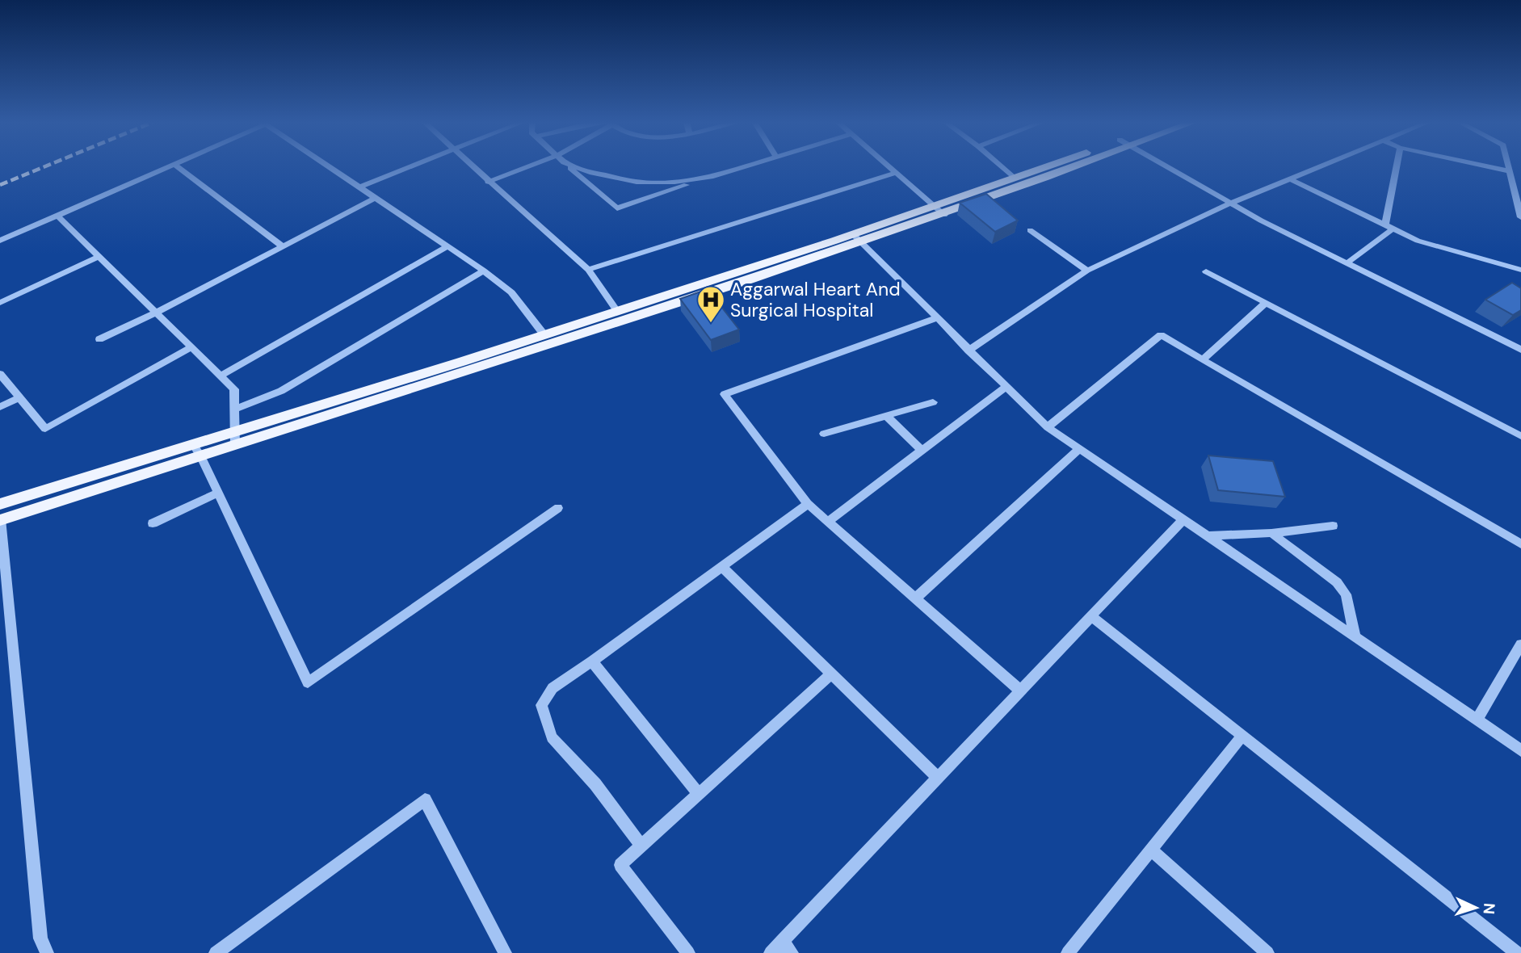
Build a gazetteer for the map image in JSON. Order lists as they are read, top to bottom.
{
  "places": {
    "hospital": ["Aggarwal Heart And Surgical Hospital"]
  },
  "north": "right"
}
